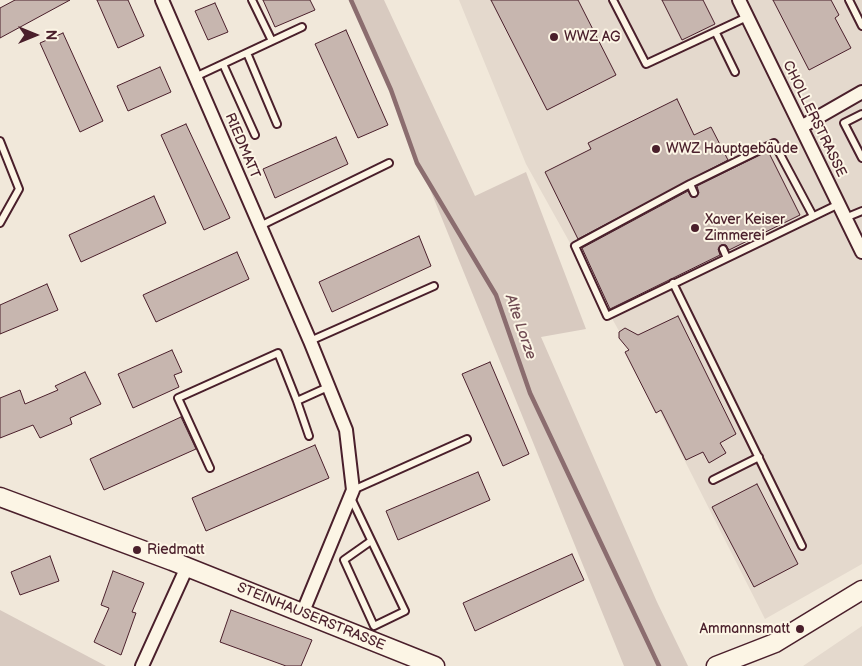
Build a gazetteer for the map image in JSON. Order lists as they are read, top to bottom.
{
  "streets": {
    "street": ["CHOLLERSTRASSE", "RIEDMATT", "STEINHAUSERSTRASSE"]
  },
  "crossings": [
    ["RIEDMATT", "STEINHAUSERSTRASSE"]
  ],
  "water": ["Alte Lorze"],
  "places": [
    "WWZ AG",
    "WWZ Hauptgebäude",
    "Xaver Keiser Zimmerei",
    "Riedmatt",
    "Ammannsmatt"
  ],
  "north": "right"
}
